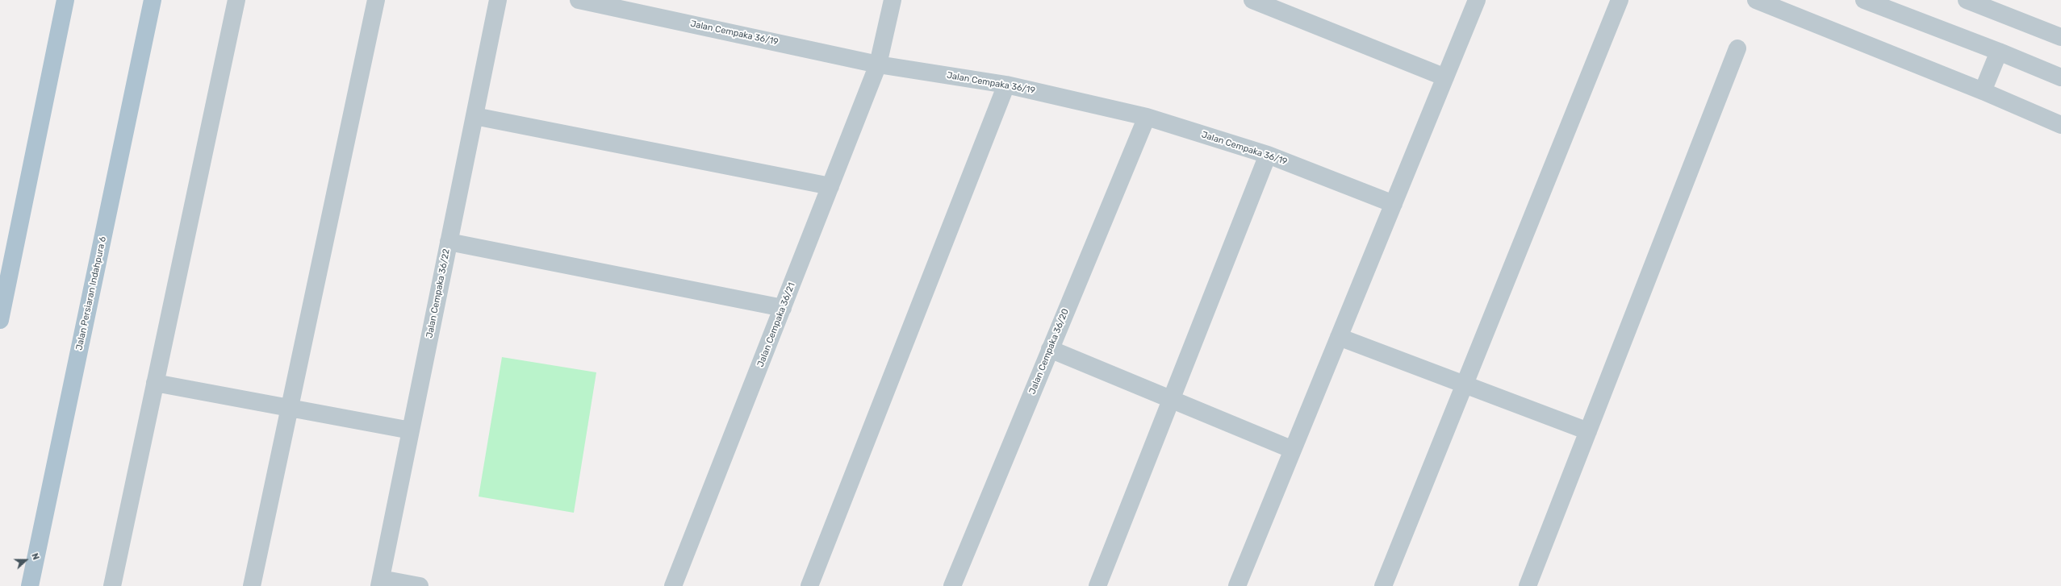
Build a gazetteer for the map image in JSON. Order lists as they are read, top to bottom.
{
  "streets": {
    "main road": ["Jalan Persiaran Indahpura 6"],
    "street": [
      "Jalan Cempaka 36/19",
      "Jalan Cempaka 36/22",
      "Jalan Cempaka 36/21",
      "Jalan Cempaka 36/20"
    ]
  },
  "crossings": [
    ["Jalan Cempaka 36/19", "Jalan Cempaka 36/21"],
    ["Jalan Cempaka 36/19", "Jalan Cempaka 36/20"]
  ],
  "north": "right"
}
